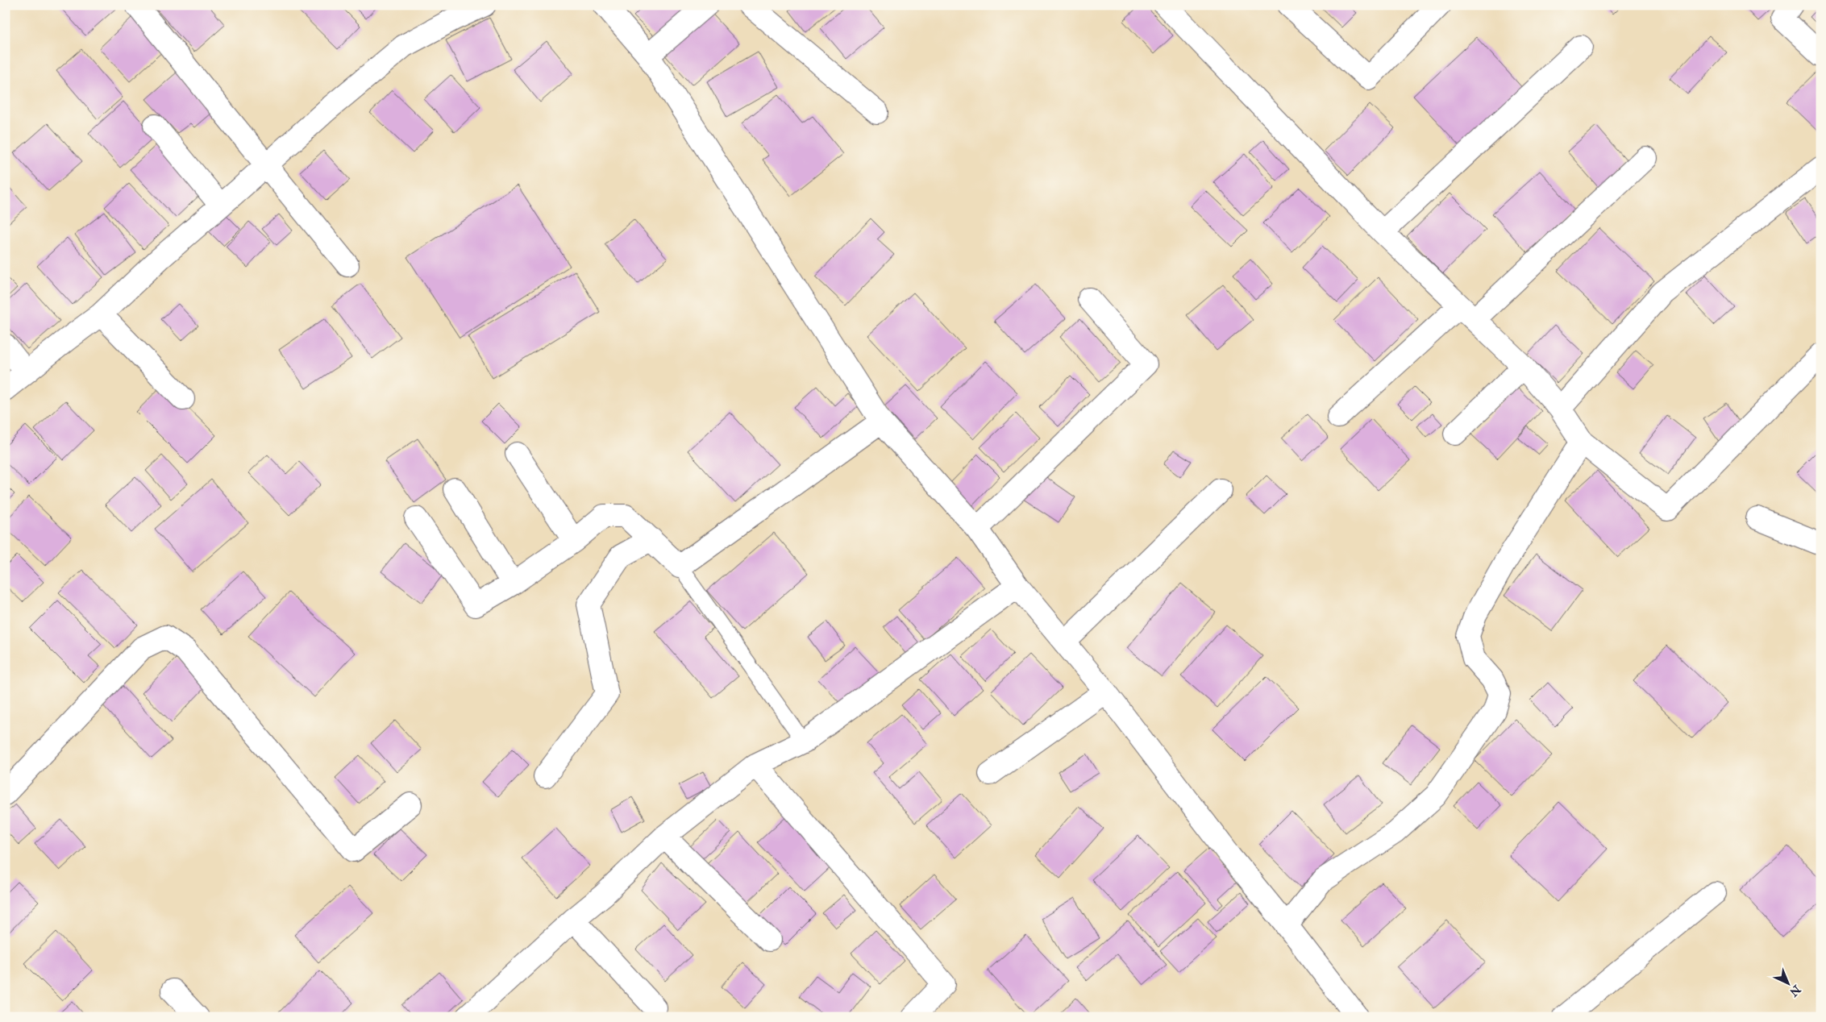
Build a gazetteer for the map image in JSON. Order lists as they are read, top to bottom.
{
  "north": "bottom right"
}
